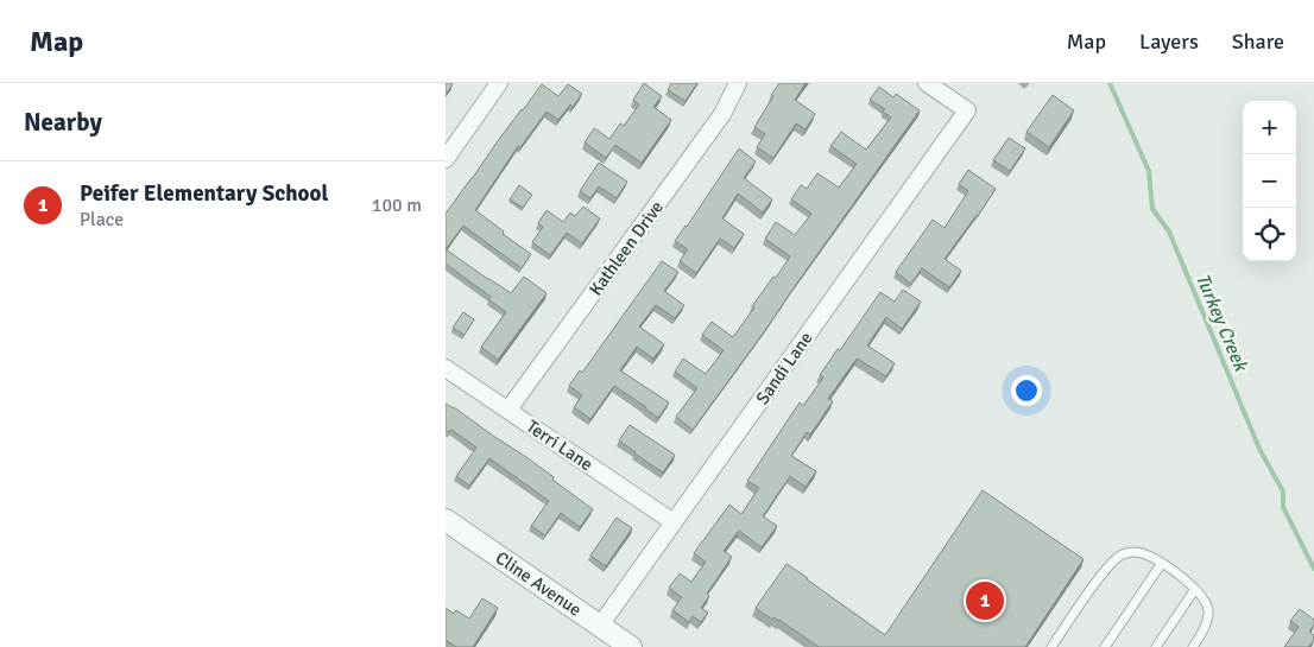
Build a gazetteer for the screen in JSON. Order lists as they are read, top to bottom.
{
  "streets": {
    "street": [
      "Kathleen Drive",
      "Sandi Lane",
      "Terri Lane",
      "Cline Avenue"
    ]
  },
  "crossings": [
    ["Kathleen Drive", "Terri Lane"],
    ["Sandi Lane", "Terri Lane"],
    ["Sandi Lane", "Cline Avenue"]
  ],
  "water": ["Turkey Creek"],
  "page": {
    "header": "Map",
    "nav": ["Map", "Layers", "Share"],
    "heading": "Nearby",
    "map_buttons": ["+", "−"],
    "list": [
      {
        "mark": "1",
        "name": "Peifer Elementary School",
        "note": "Place",
        "value": "100 m"
      }
    ],
    "pins": "1"
  }
}
